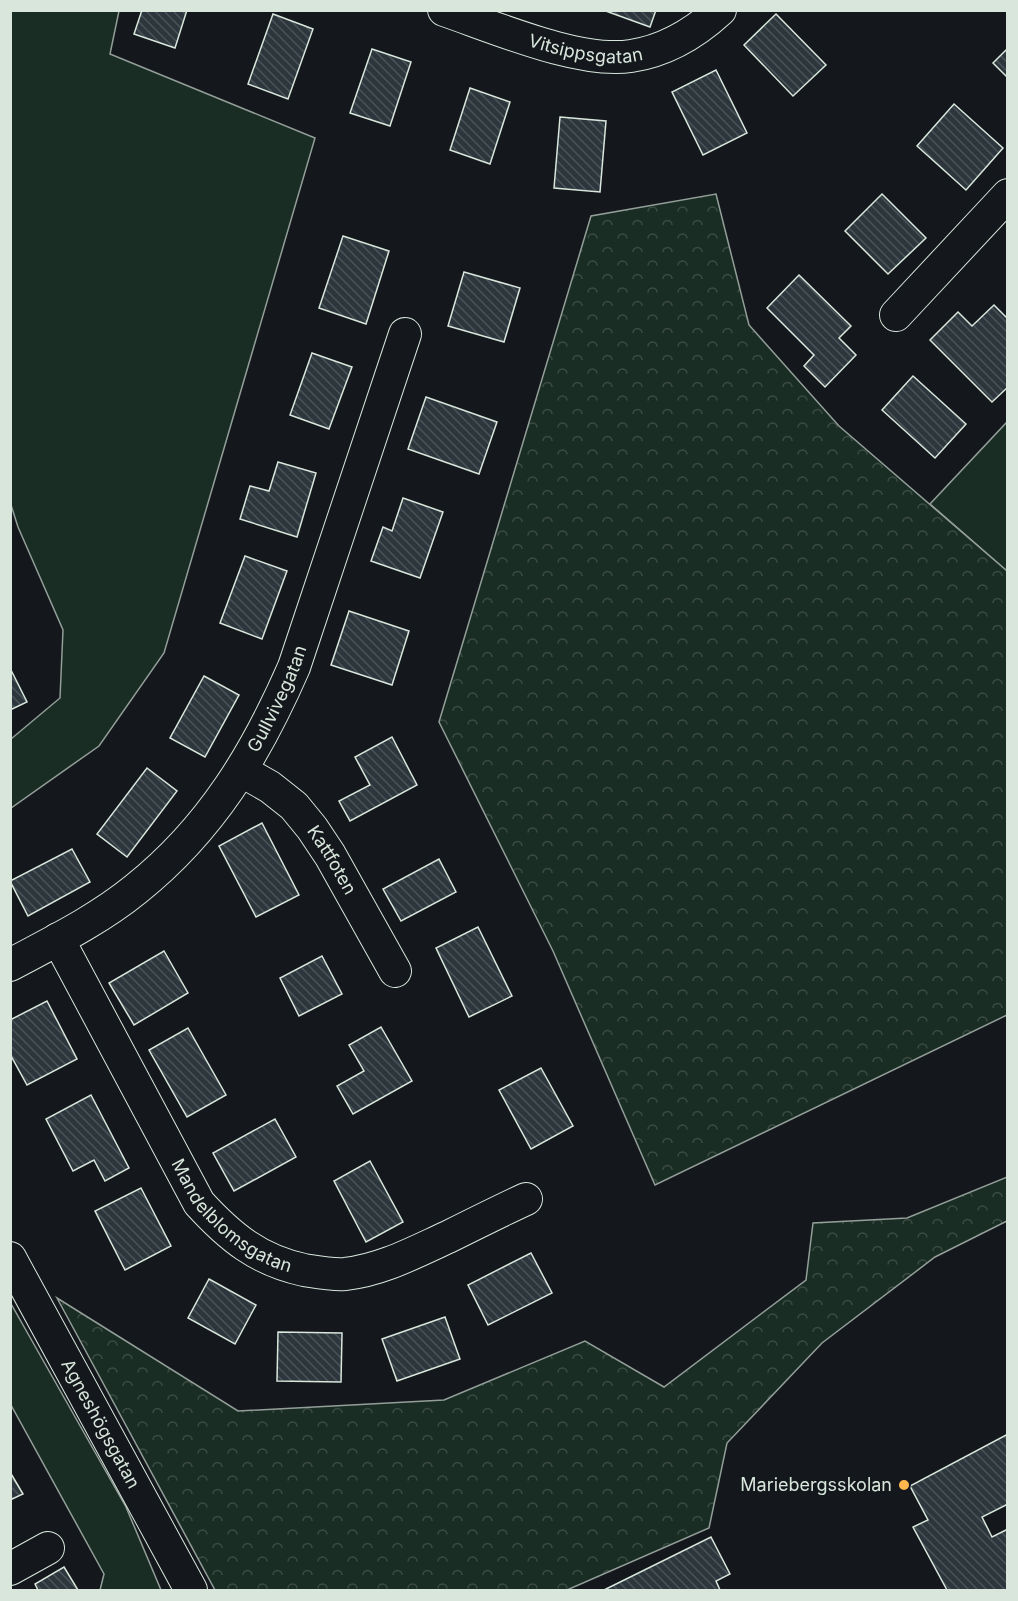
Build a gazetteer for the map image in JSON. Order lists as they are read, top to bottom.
{
  "streets": {
    "street": [
      "Vitsippsgatan",
      "Gullvivegatan",
      "Kattfoten",
      "Mandelblomsgatan",
      "Agneshögsgatan"
    ]
  },
  "crossings": [
    ["Gullvivegatan", "Kattfoten"],
    ["Gullvivegatan", "Mandelblomsgatan"]
  ],
  "places": ["Mariebergsskolan"]
}
